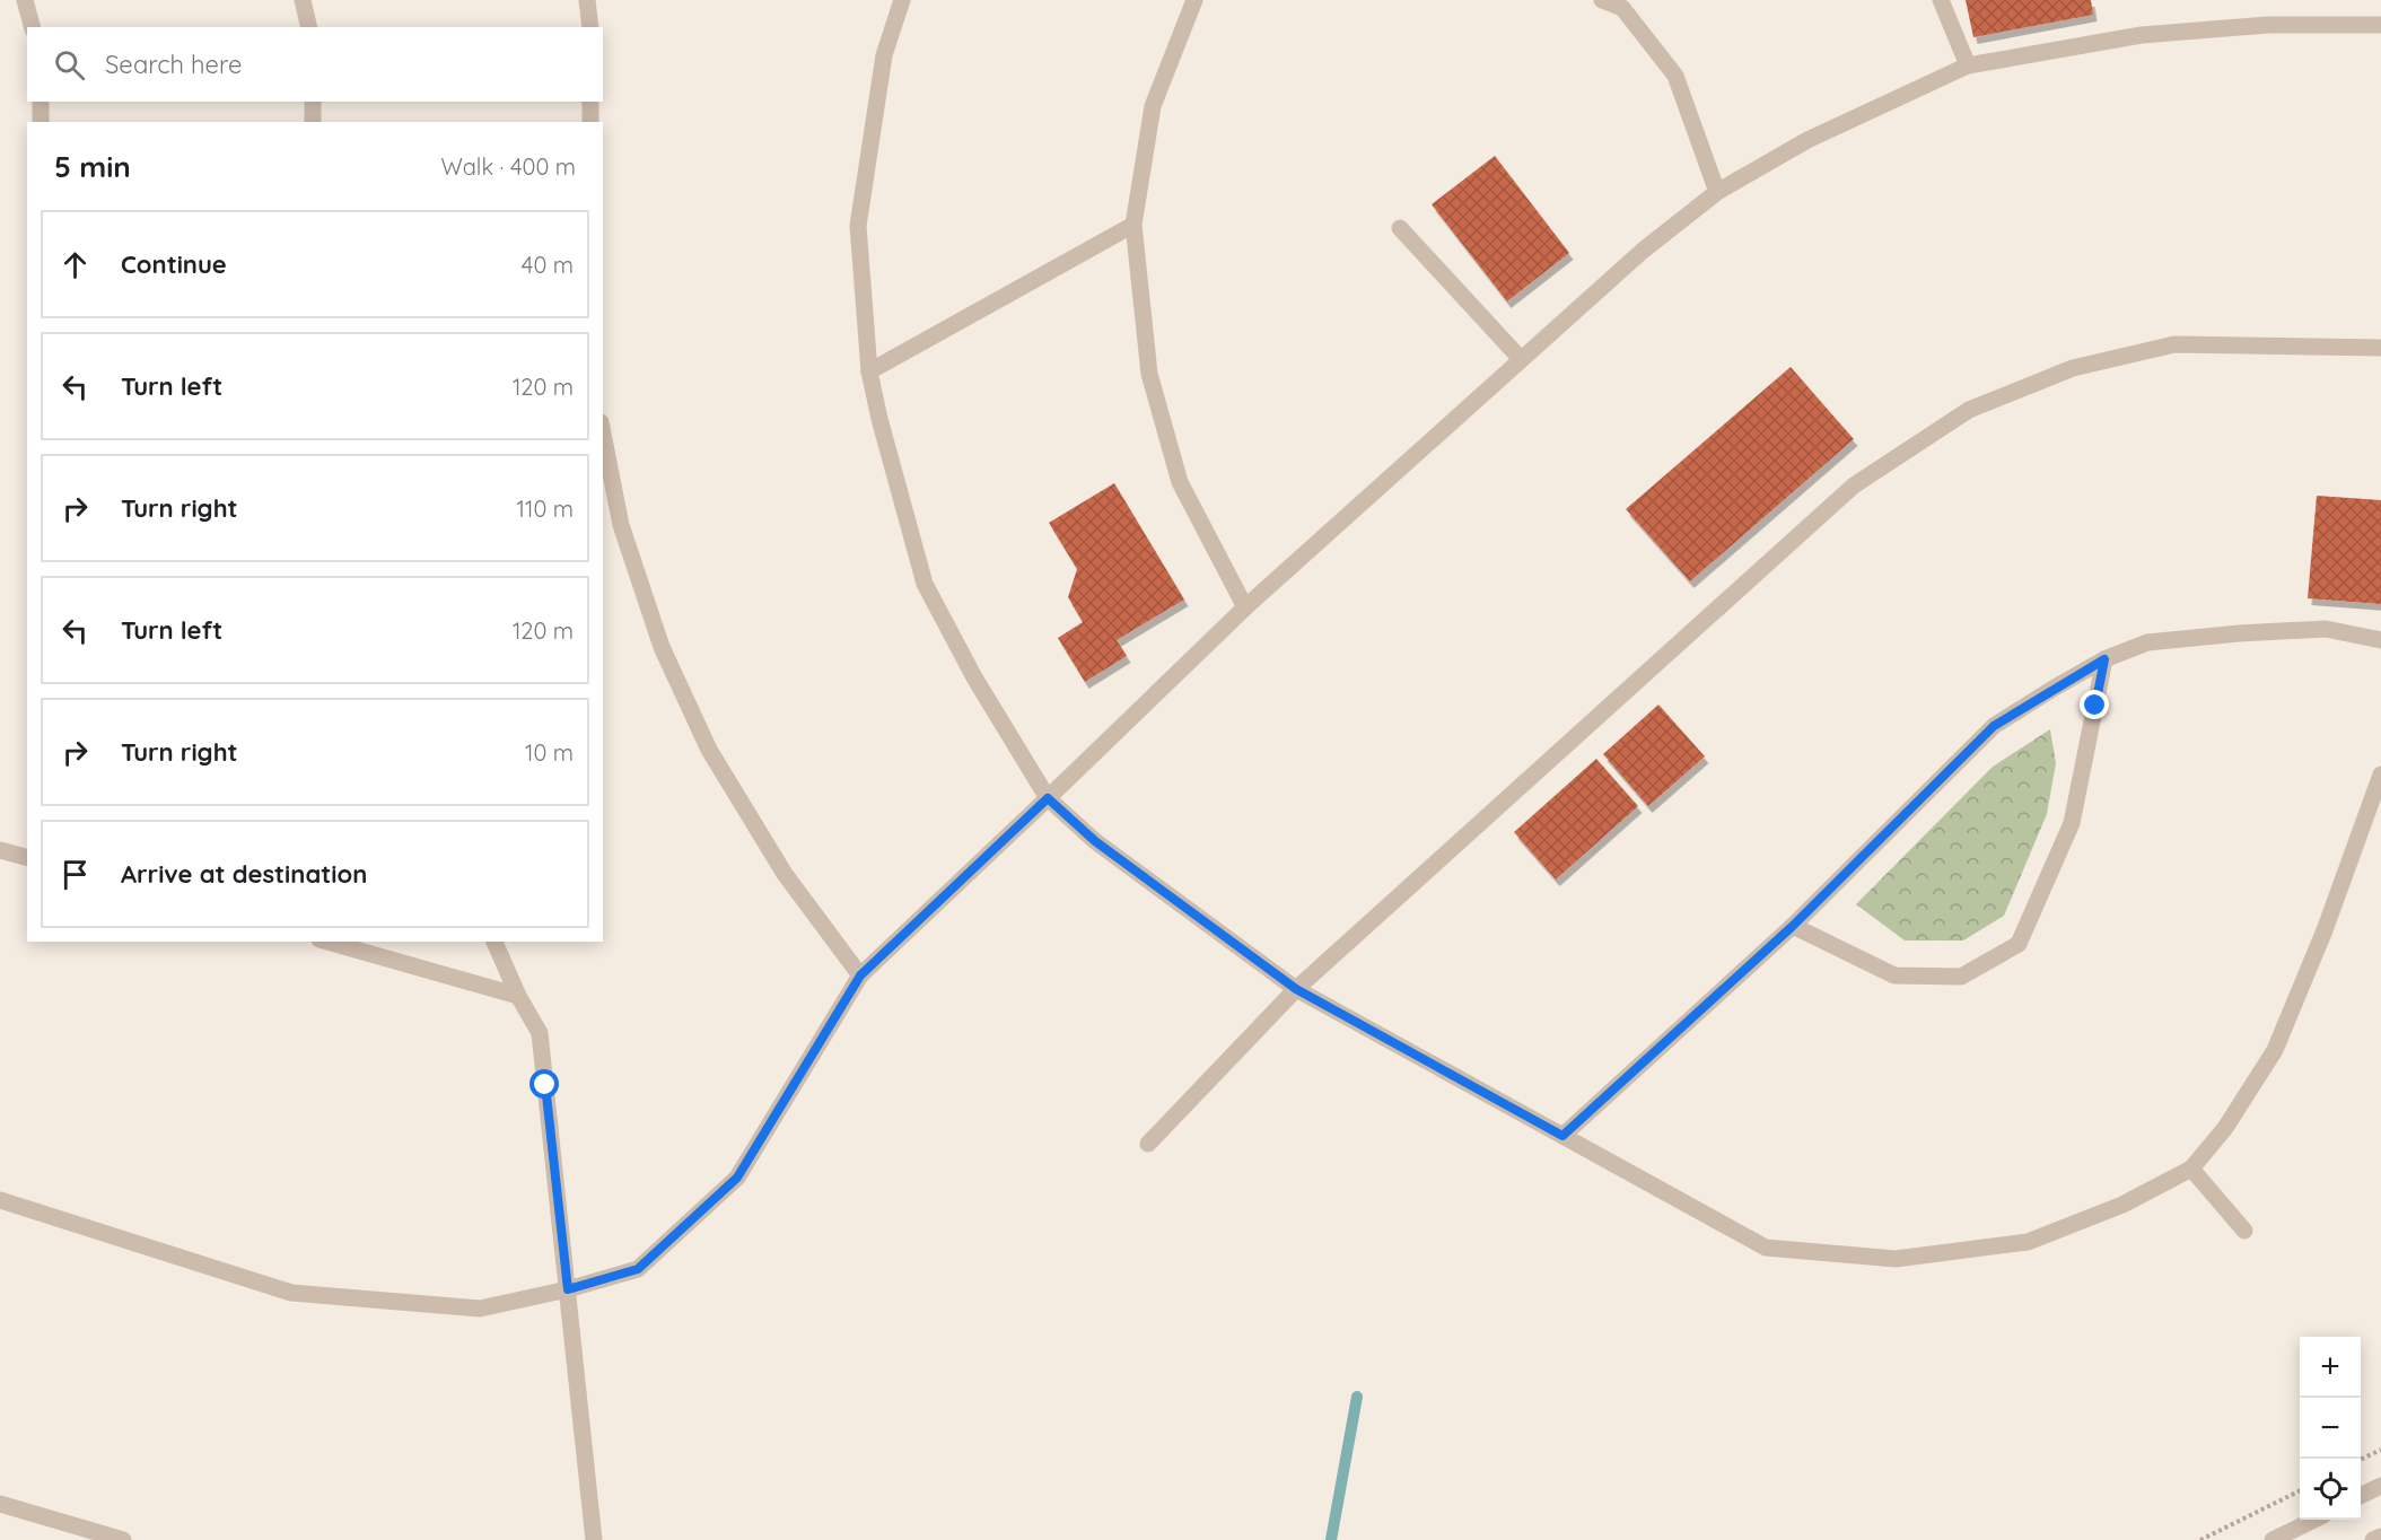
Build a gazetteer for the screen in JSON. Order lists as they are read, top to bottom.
{
  "page": {
    "search": "Search here",
    "heading": ["5 min", "Walk · 400 m"],
    "list": [
      ["Continue", "40 m"],
      ["Turn left", "120 m"],
      ["Turn right", "110 m"],
      ["Turn left", "120 m"],
      ["Turn right", "10 m"],
      "Arrive at destination"
    ],
    "map_buttons": ["+", "−"]
  }
}
